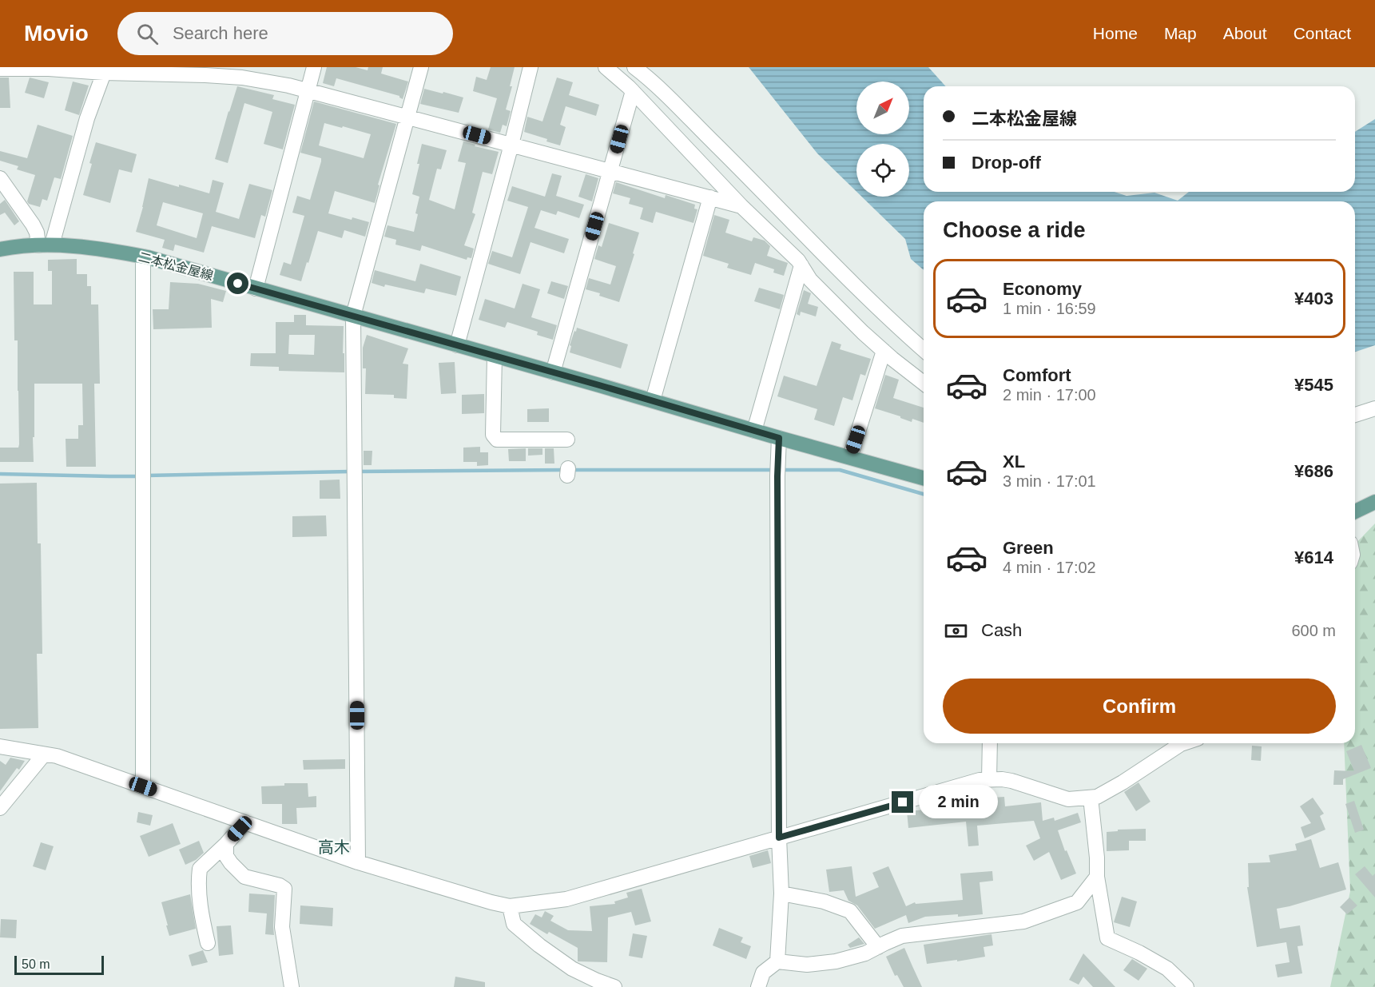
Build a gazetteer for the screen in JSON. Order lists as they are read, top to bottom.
{
  "streets": {
    "main road": ["二本松金屋線"]
  },
  "districts": ["高木"],
  "scale_bar": "50 m",
  "north": "top right",
  "page": {
    "header": "Movio",
    "search": "Search here",
    "nav": [
      "Home",
      "Map",
      "About",
      "Contact"
    ],
    "banner": ["二本松金屋線", "Drop-off"],
    "heading": "Choose a ride",
    "list": [
      {
        "name": "Economy",
        "note": "1 min · 16:59",
        "value": "¥403"
      },
      {
        "name": "Comfort",
        "note": "2 min · 17:00",
        "value": "¥545"
      },
      {
        "name": "XL",
        "note": "3 min · 17:01",
        "value": "¥686"
      },
      {
        "name": "Green",
        "note": "4 min · 17:02",
        "value": "¥614"
      }
    ],
    "pay": ["Cash", "600 m"],
    "buttons": "Confirm",
    "bubble": "2 min",
    "scale": "50 m"
  }
}
